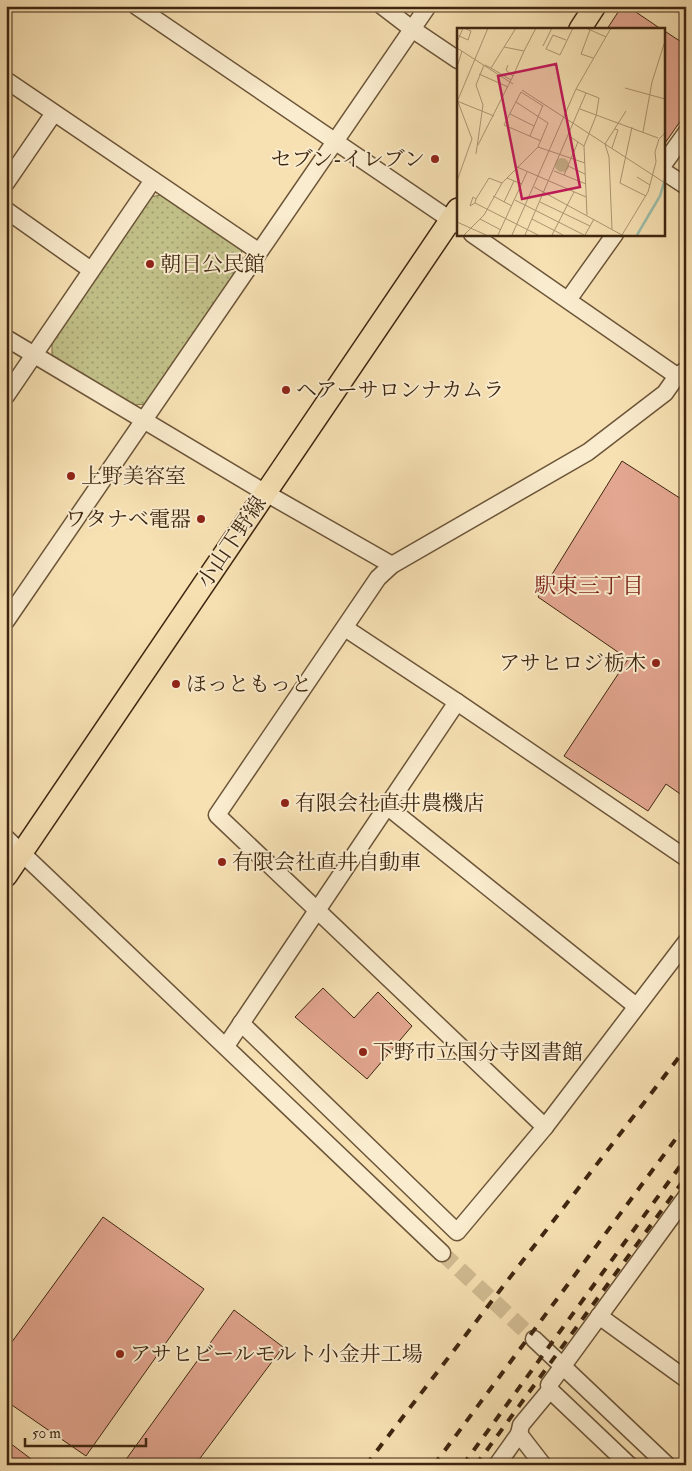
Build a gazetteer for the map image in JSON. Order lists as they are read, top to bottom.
{
  "streets": {
    "main road": ["小山下野線"]
  },
  "districts": ["駅東三丁目"],
  "places": [
    "セブン-イレブン",
    "朝日公民館",
    "ヘアーサロンナカムラ",
    "上野美容室",
    "ワタナベ電器",
    "アサヒロジ栃木",
    "ほっともっと",
    "有限会社直井農機店",
    "有限会社直井自動車",
    "下野市立国分寺図書館",
    "アサヒビールモルト小金井工場"
  ],
  "scale_bar": "50 m"
}
